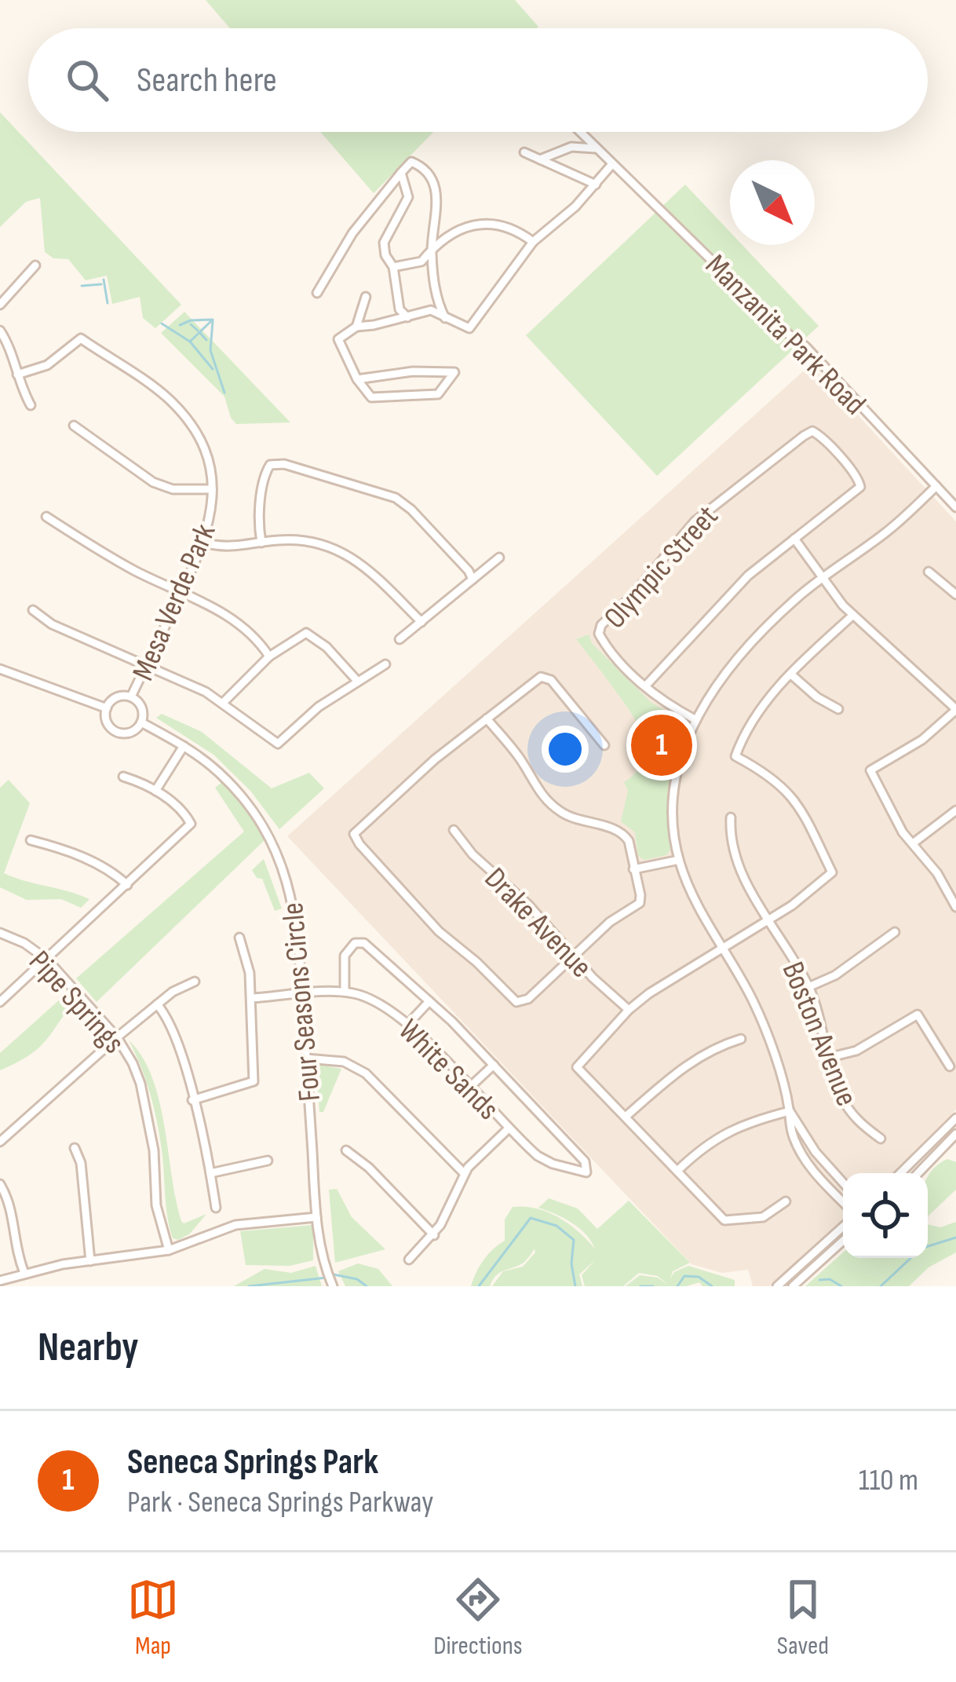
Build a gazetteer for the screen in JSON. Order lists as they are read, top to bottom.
{
  "streets": {
    "street": [
      "Manzanita Park Road",
      "Olympic Street",
      "Mesa Verde Park",
      "Drake Avenue",
      "Pipe Springs",
      "Four Seasons Circle",
      "Boston Avenue",
      "White Sands"
    ]
  },
  "crossings": [
    ["Mesa Verde Park", "Four Seasons Circle"],
    ["Four Seasons Circle", "White Sands"]
  ],
  "north": "bottom right",
  "page": {
    "search": "Search here",
    "pins": "1",
    "heading": "Nearby",
    "list": [
      {
        "mark": "1",
        "name": "Seneca Springs Park",
        "note": "Park · Seneca Springs Parkway",
        "value": "110 m"
      }
    ],
    "nav": ["Map", "Directions", "Saved"]
  }
}
